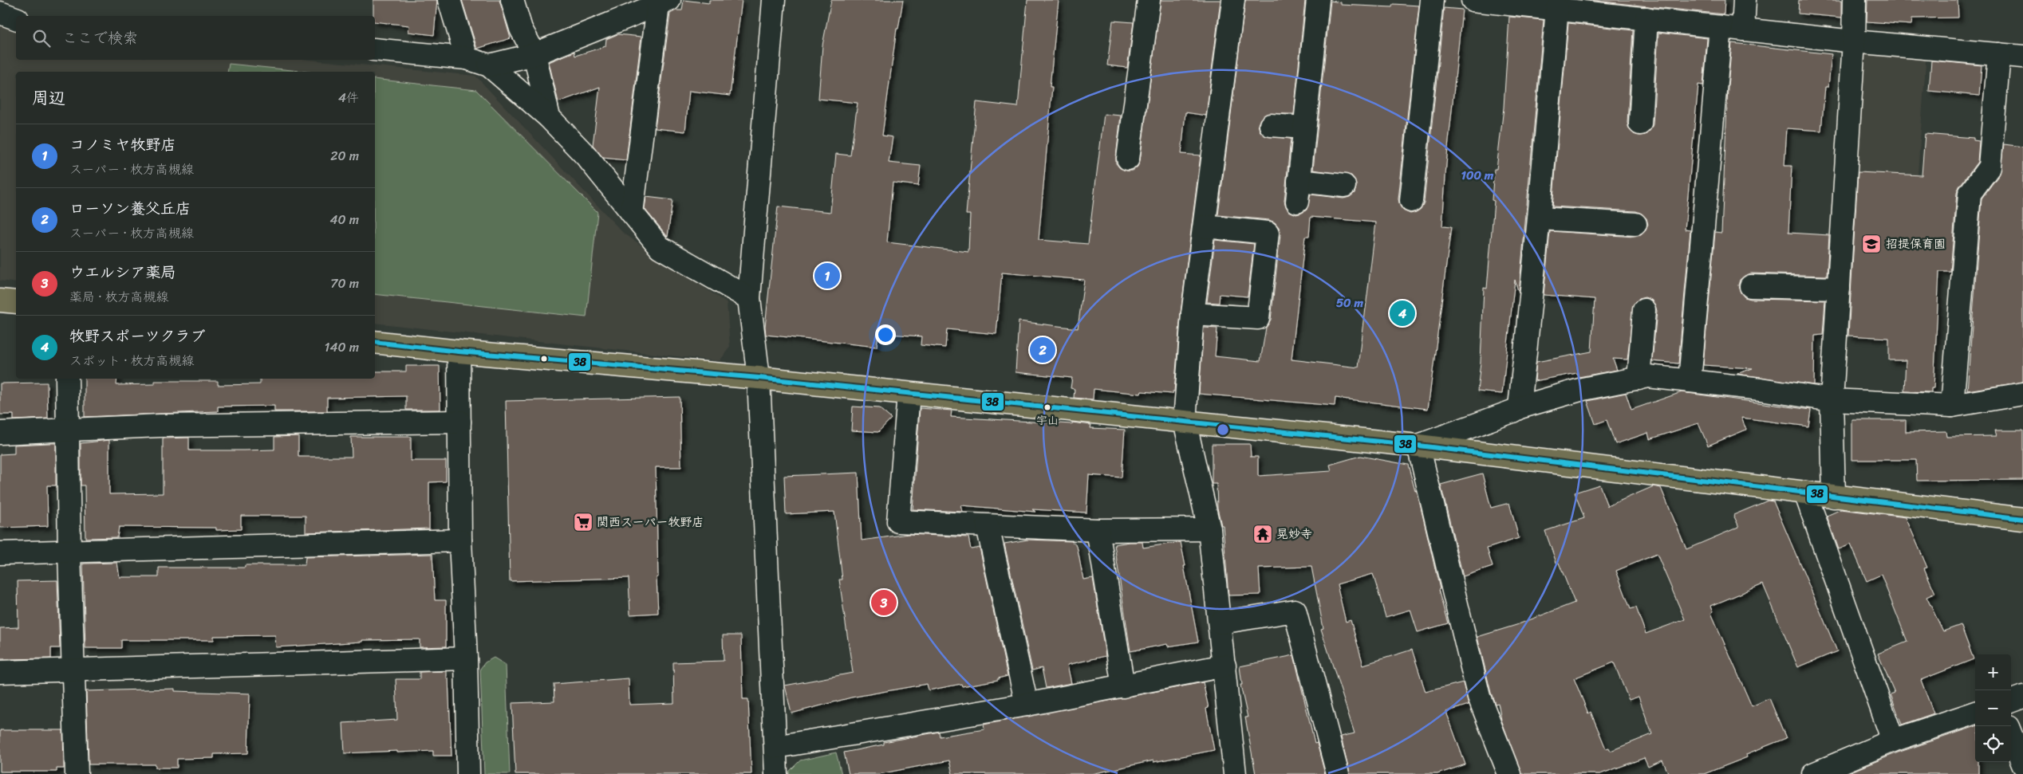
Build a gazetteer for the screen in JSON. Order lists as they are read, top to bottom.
{
  "places": {
    "school or university": ["招提保育園"],
    "other": ["宇山"],
    "supermarket": ["関西スーパー牧野店"],
    "temple": ["晃妙寺"]
  },
  "lines": ["transit line 38"],
  "page": {
    "search": "ここで検索",
    "heading": ["周辺", "4件"],
    "list": [
      {
        "mark": "1",
        "name": "コノミヤ牧野店",
        "note": "スーパー · 枚方高槻線",
        "value": "20 m"
      },
      {
        "mark": "2",
        "name": "ローソン養父丘店",
        "note": "スーパー · 枚方高槻線",
        "value": "40 m"
      },
      {
        "mark": "3",
        "name": "ウエルシア薬局",
        "note": "薬局 · 枚方高槻線",
        "value": "70 m"
      },
      {
        "mark": "4",
        "name": "牧野スポーツクラブ",
        "note": "スポット · 枚方高槻線",
        "value": "140 m"
      }
    ],
    "pins": [
      "1",
      "4",
      "2",
      "3"
    ],
    "map_buttons": ["+", "−"]
  },
  "rings": ["100 m", "50 m"]
}
